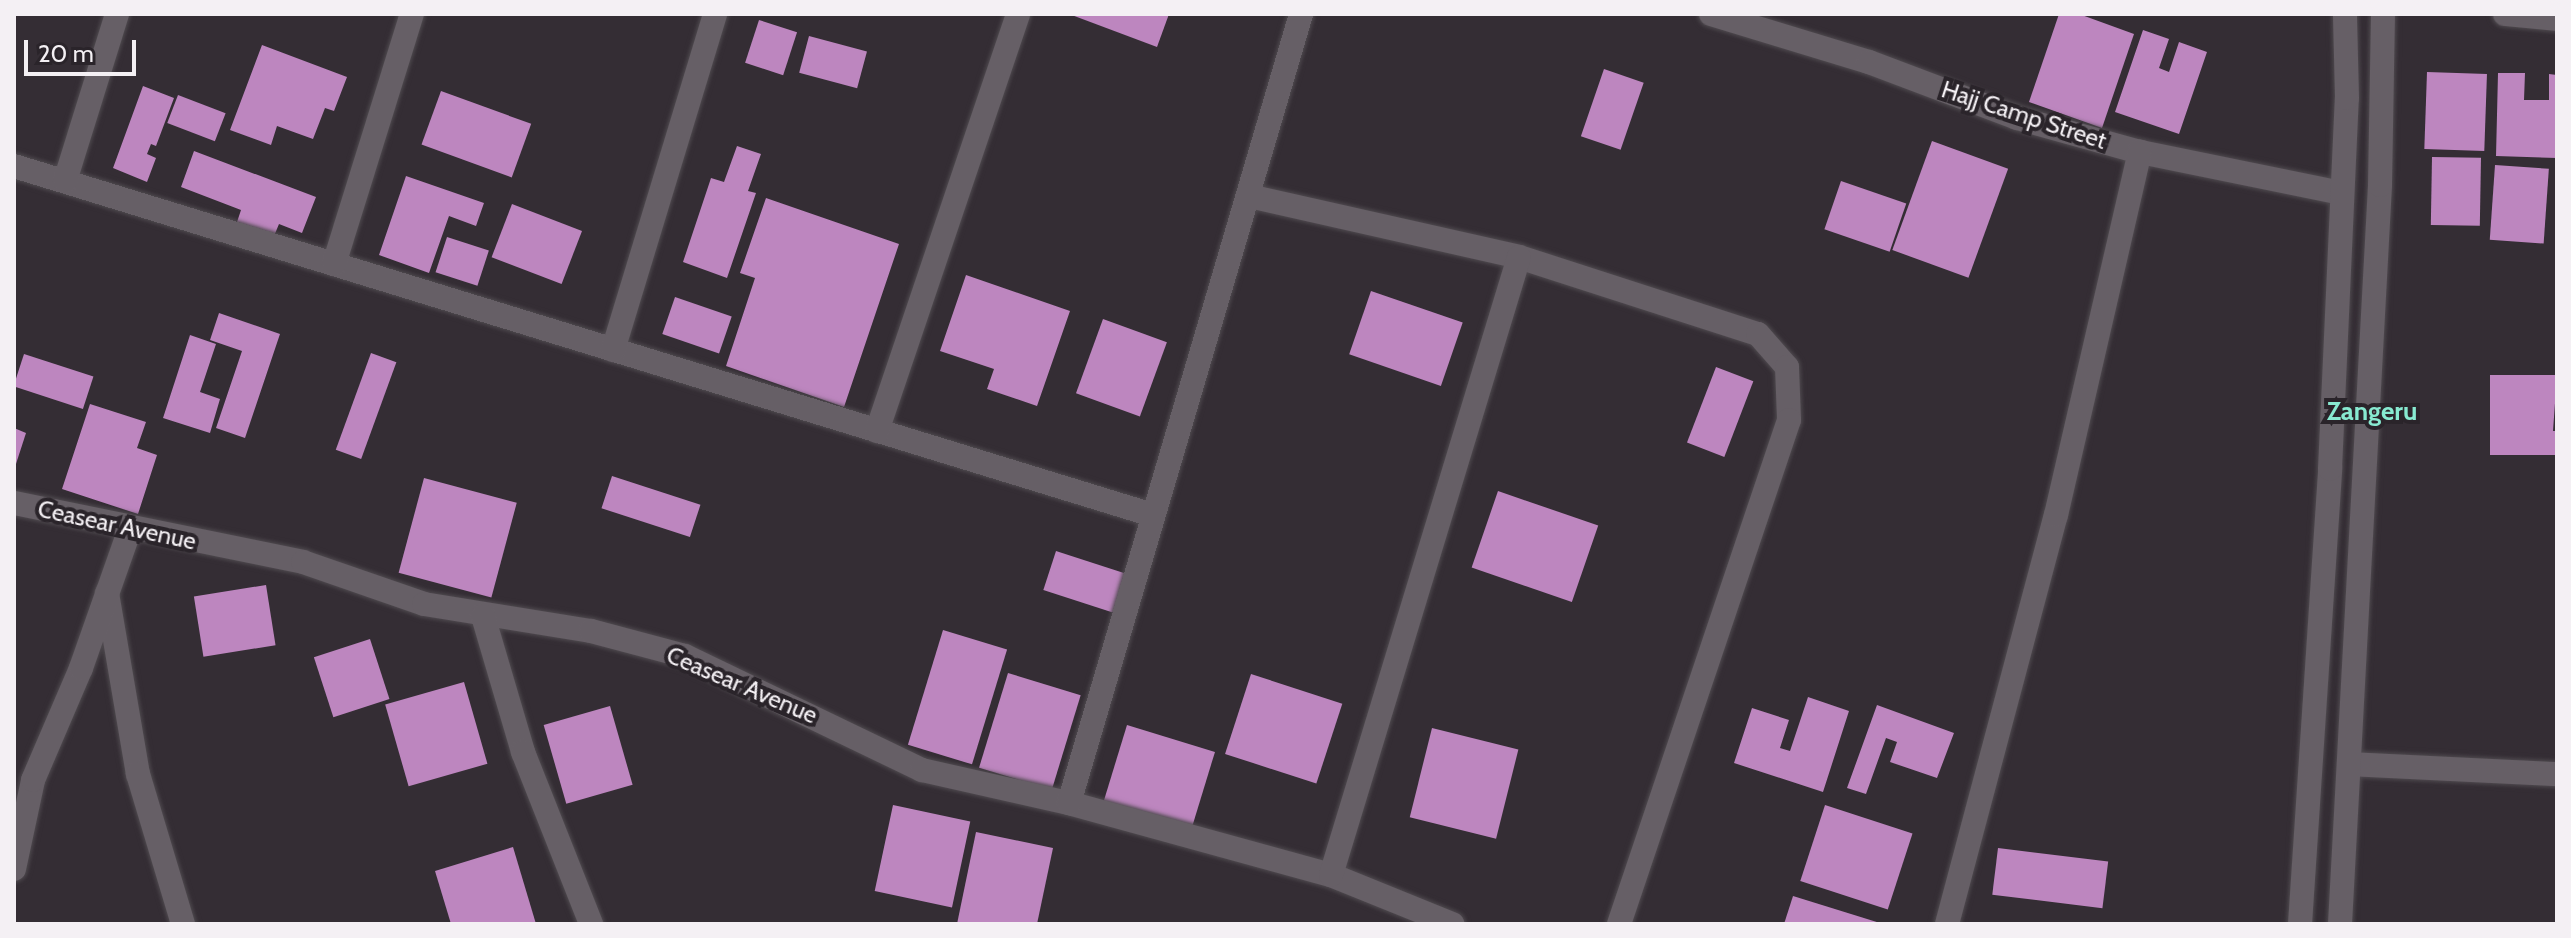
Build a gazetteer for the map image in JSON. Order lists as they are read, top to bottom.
{
  "streets": {
    "street": ["Hajj Camp Street", "Ceasear Avenue"]
  },
  "districts": ["Zangeru"],
  "scale_bar": "20 m"
}
